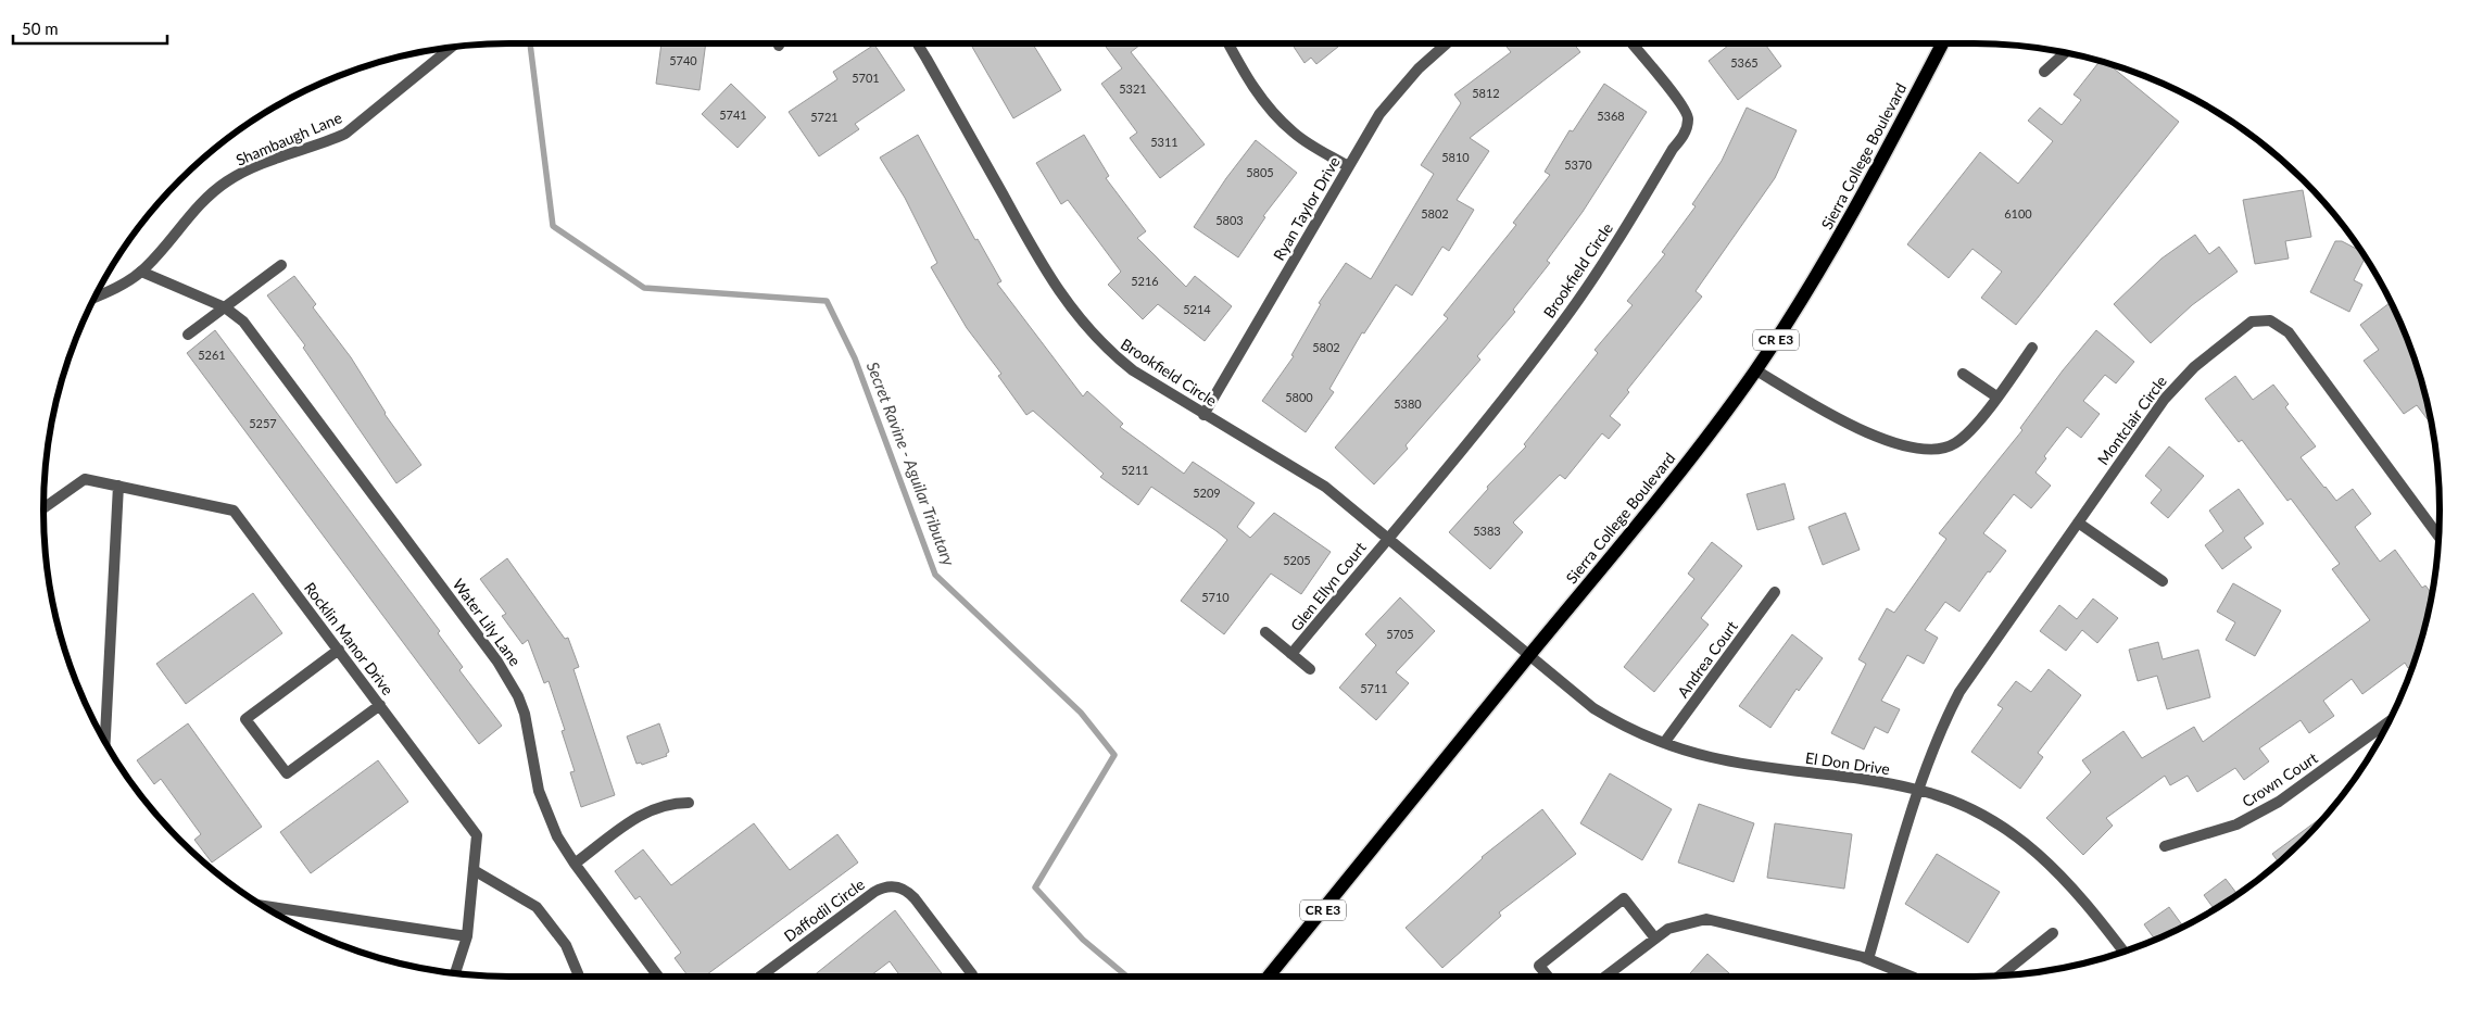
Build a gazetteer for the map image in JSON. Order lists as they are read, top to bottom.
{
  "streets": {
    "main road": ["Sierra College Boulevard", "CR E3"],
    "street": [
      "Shambaugh Lane",
      "Ryan Taylor Drive",
      "Brookfield Circle",
      "Montclair Circle",
      "Glen Ellyn Court",
      "Water Lily Lane",
      "Rocklin Manor Drive",
      "Andrea Court",
      "El Don Drive",
      "Crown Court",
      "Daffodil Circle"
    ]
  },
  "crossings": [
    ["Shambaugh Lane", "Water Lily Lane"],
    ["Sierra College Boulevard", "Brookfield Circle"],
    ["Sierra College Boulevard", "El Don Drive"],
    ["Ryan Taylor Drive", "Brookfield Circle"],
    ["Brookfield Circle", "Glen Ellyn Court"],
    ["Brookfield Circle", "El Don Drive"],
    ["Montclair Circle", "El Don Drive"],
    ["Andrea Court", "El Don Drive"]
  ],
  "water": ["Secret Ravine - Aguilar Tributary"],
  "house_numbers": [
    "5740",
    "5365",
    "5701",
    "5321",
    "5812",
    "5741",
    "5368",
    "5721",
    "5311",
    "5810",
    "5370",
    "5805",
    "5802",
    "6100",
    "5803",
    "5216",
    "5214",
    "5802",
    "5261",
    "5800",
    "5380",
    "5257",
    "5211",
    "5209",
    "5383",
    "5205",
    "5710",
    "5705",
    "5711"
  ],
  "scale_bar": "50 m"
}
